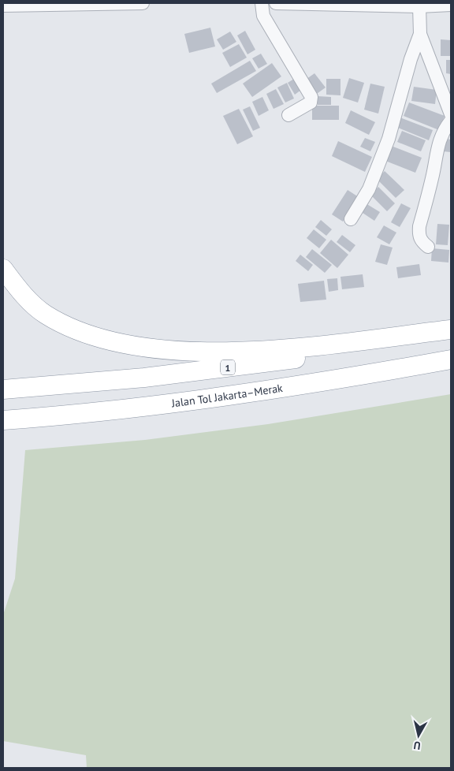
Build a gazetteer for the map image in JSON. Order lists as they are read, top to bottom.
{
  "streets": {
    "highway": ["1", "Jalan Tol Jakarta–Merak"]
  },
  "north": "bottom"
}
